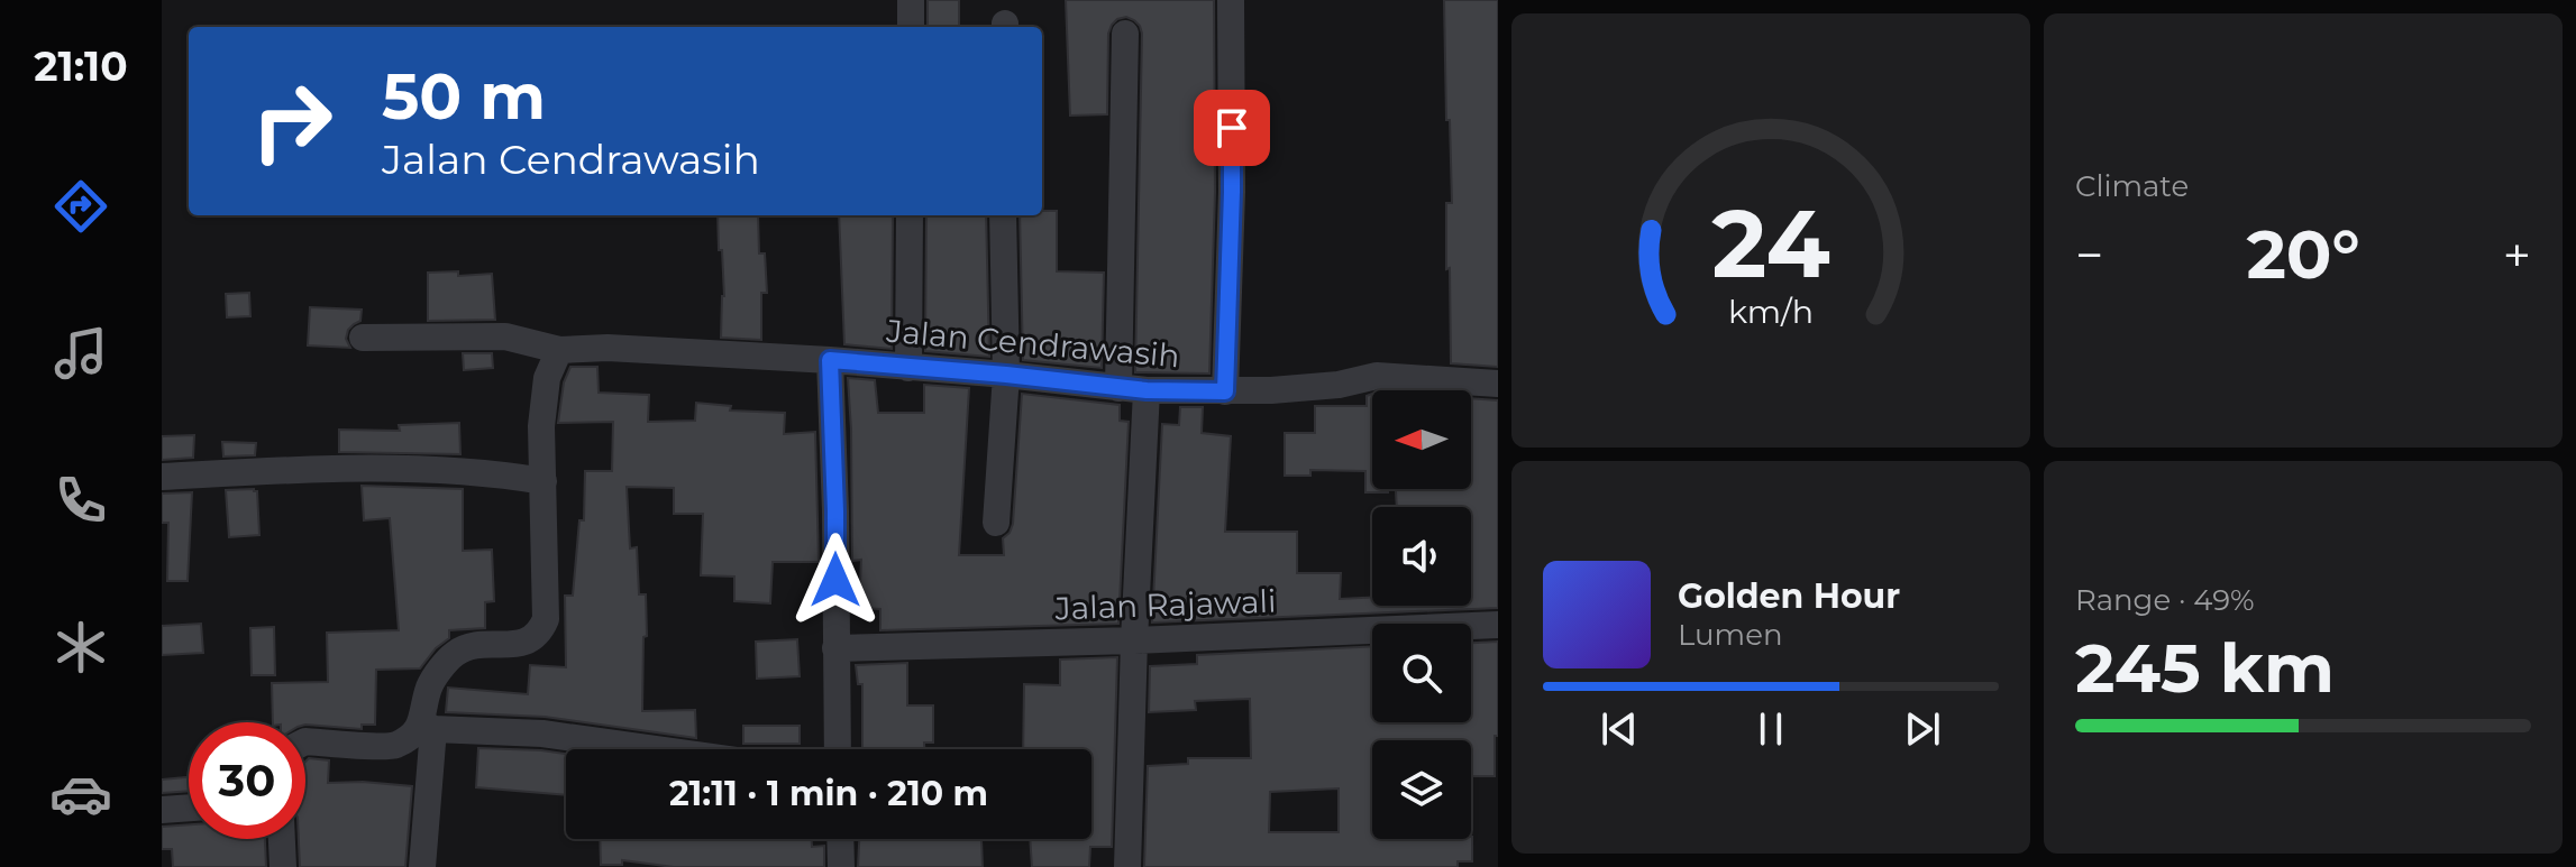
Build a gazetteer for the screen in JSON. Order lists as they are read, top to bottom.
{
  "streets": {
    "street": ["Jalan Cendrawasih", "Jalan Rajawali"]
  },
  "north": "left",
  "page": {
    "tabs": "21:10",
    "tile": [
      "Climate",
      ["Range · 49%", "245 km"]
    ],
    "turn": ["50 m", "Jalan Cendrawasih"],
    "heat": ["−", "20°", "+"],
    "song": ["Golden Hour", "Lumen"],
    "limit": "30",
    "trip": "21:11 · 1 min · 210 m",
    "gauge": ["24", "km/h"]
  }
}
